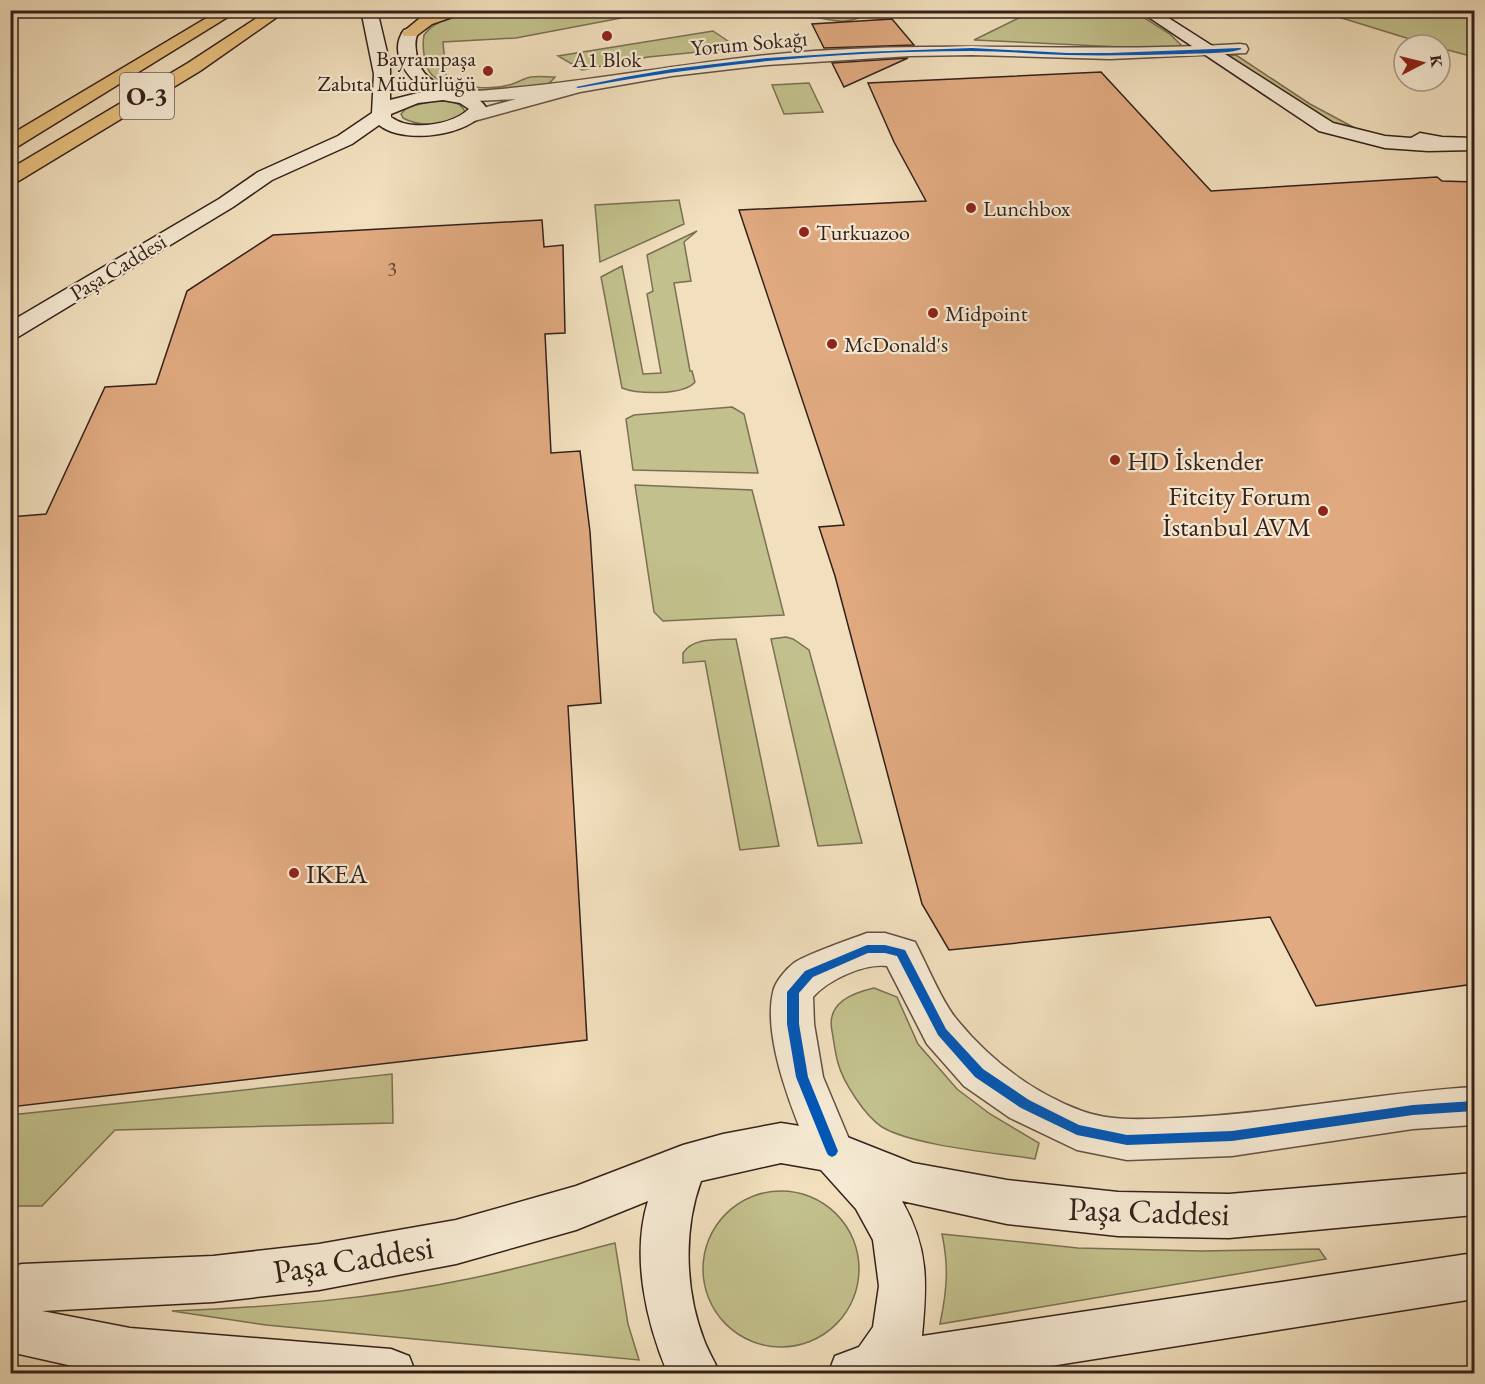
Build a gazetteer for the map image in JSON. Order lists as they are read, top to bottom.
{
  "streets": {
    "highway": ["O-3"],
    "main road": ["Yorum Sokağı", "Paşa Caddesi"]
  },
  "crossings": [
    ["Yorum Sokağı", "Paşa Caddesi"]
  ],
  "places": [
    "A1 Blok",
    "Bayrampaşa Zabıta Müdürlüğü",
    "Lunchbox",
    "Turkuazoo",
    "Midpoint",
    "McDonald's",
    "HD İskender",
    "Fitcity Forum İstanbul AVM",
    "IKEA"
  ],
  "house_numbers": ["3"],
  "north": "right"
}
